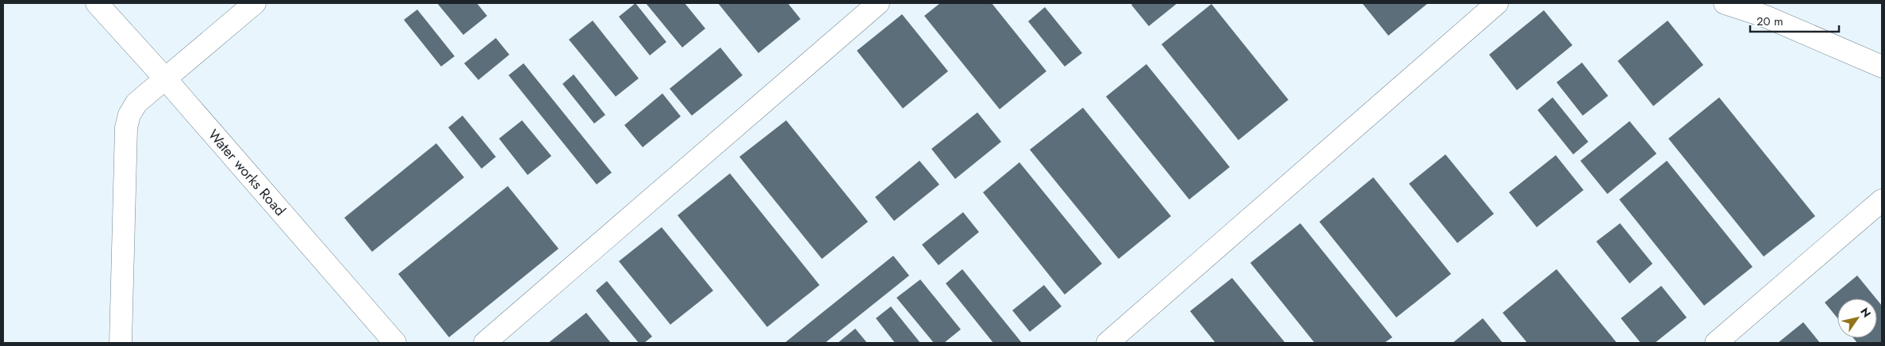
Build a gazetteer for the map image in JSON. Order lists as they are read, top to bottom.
{
  "streets": {
    "street": ["Water works Road"]
  },
  "scale_bar": "20 m",
  "north": "top right"
}
